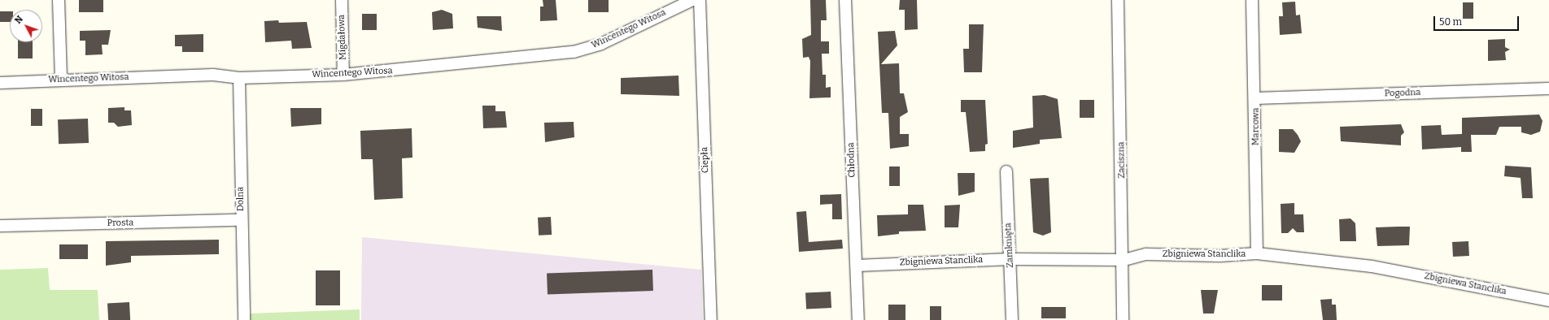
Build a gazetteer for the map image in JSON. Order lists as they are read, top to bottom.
{
  "streets": {
    "street": [
      "Wincentego Witosa",
      "Migdałowa",
      "Pogodna",
      "Marcowa",
      "Ciepła",
      "Chłodna",
      "Zaciszna",
      "Dolna",
      "Prosta",
      "Zamknięta",
      "Zbigniewa Stanclika"
    ]
  },
  "crossings": [
    ["Wincentego Witosa", "Migdałowa"],
    ["Wincentego Witosa", "Dolna"],
    ["Pogodna", "Marcowa"],
    ["Marcowa", "Zbigniewa Stanclika"],
    ["Chłodna", "Zbigniewa Stanclika"],
    ["Zaciszna", "Zbigniewa Stanclika"],
    ["Dolna", "Prosta"],
    ["Zamknięta", "Zbigniewa Stanclika"]
  ],
  "scale_bar": "50 m",
  "north": "top left"
}
